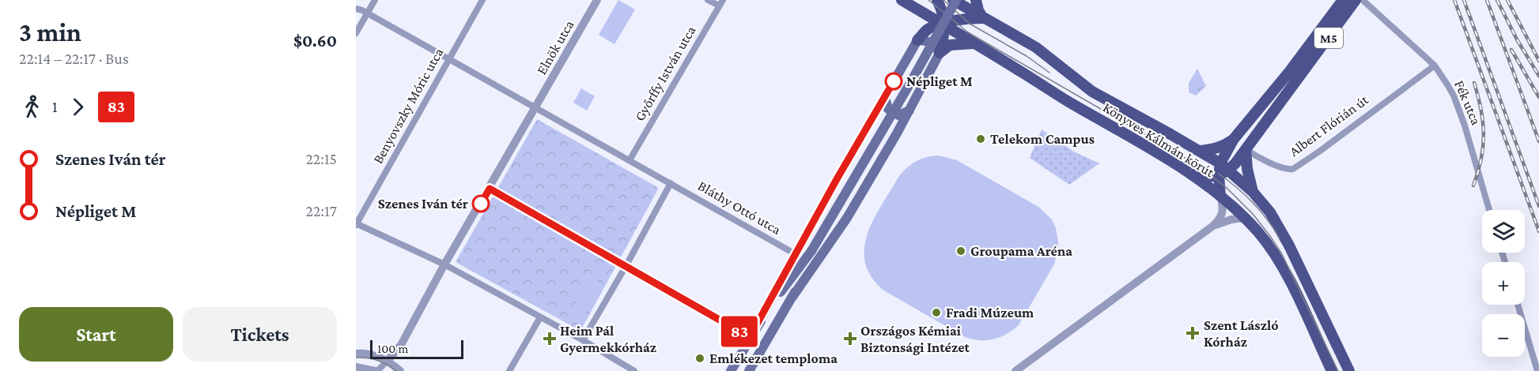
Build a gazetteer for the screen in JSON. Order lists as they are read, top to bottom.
{
  "streets": {
    "main road": ["M5", "Könyves Kálmán körút"],
    "street": [
      "Elnök utca",
      "Győrffy István utca",
      "Fék utca",
      "Benyovszky Móric utca",
      "Albert Flórián út",
      "Bláthy Ottó utca"
    ]
  },
  "crossings": [
    ["M5", "Albert Flórián út"],
    ["M5", "Könyves Kálmán körút"],
    ["Elnök utca", "Bláthy Ottó utca"],
    ["Győrffy István utca", "Bláthy Ottó utca"],
    ["Fék utca", "Albert Flórián út"]
  ],
  "places": {
    "other": [
      "Népliget M",
      "Telekom Campus",
      "Szenes Iván tér",
      "Groupama Aréna",
      "Fradi Múzeum",
      "Emlékezet temploma"
    ],
    "health": ["Szent László Kórház", "Heim Pál Gyermekkórház", "Országos Kémiai Biztonsági Intézet"]
  },
  "lines": ["bus line 83"],
  "scale_bar": "100 m",
  "page": {
    "heading": ["3 min", "22:14 – 22:17 · Bus", "$0.60"],
    "on_map": "83",
    "legs": ["1", "83"],
    "list": [
      {
        "name": "Szenes Iván tér",
        "value": "22:15"
      },
      {
        "name": "Népliget M",
        "value": "22:17"
      }
    ],
    "map_buttons": ["+", "−"],
    "buttons": ["Start", "Tickets"],
    "scale": "100 m"
  }
}
